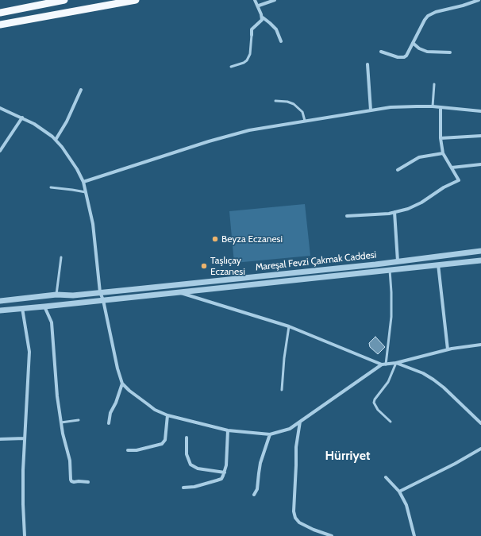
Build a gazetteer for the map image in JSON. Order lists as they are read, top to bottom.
{
  "streets": {
    "street": ["Mareşal Fevzi Çakmak Caddesi"]
  },
  "districts": ["Hürriyet"],
  "places": ["Beyza Eczanesi", "Taşlıçay Eczanesi"]
}
